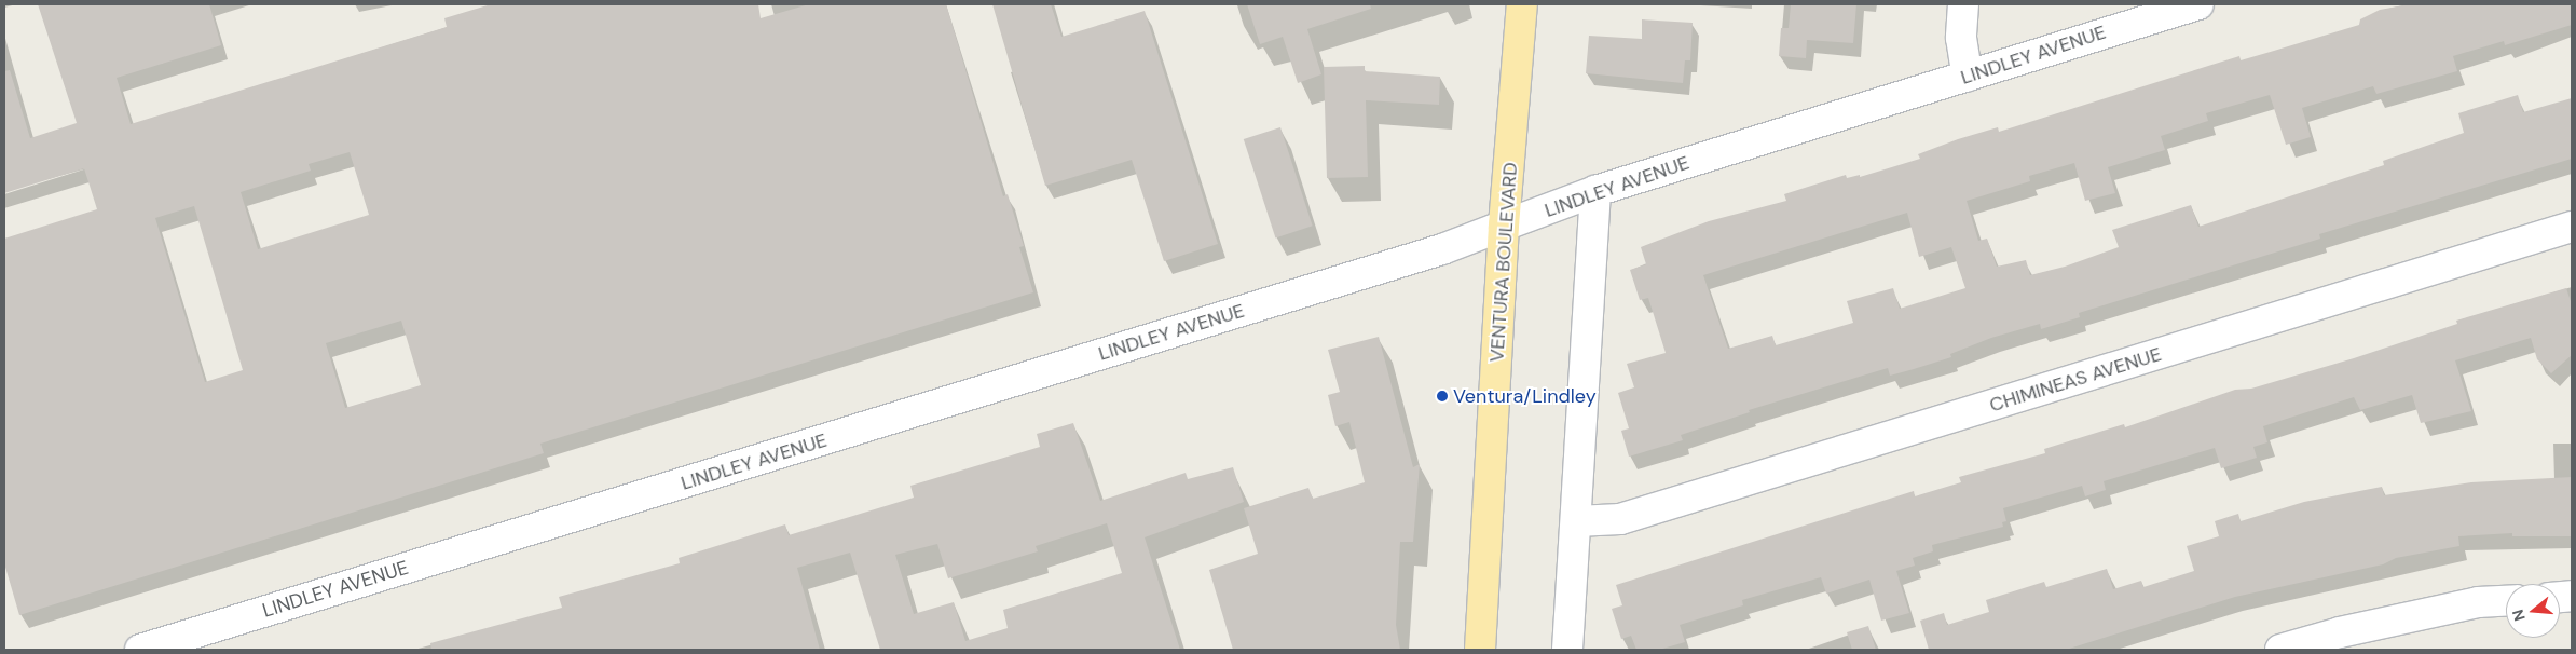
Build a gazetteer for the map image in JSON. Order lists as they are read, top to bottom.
{
  "streets": {
    "main road": ["VENTURA BOULEVARD"],
    "street": ["LINDLEY AVENUE", "CHIMINEAS AVENUE"]
  },
  "crossings": [
    ["LINDLEY AVENUE", "VENTURA BOULEVARD"]
  ],
  "places": ["Ventura/Lindley"],
  "north": "left"
}
